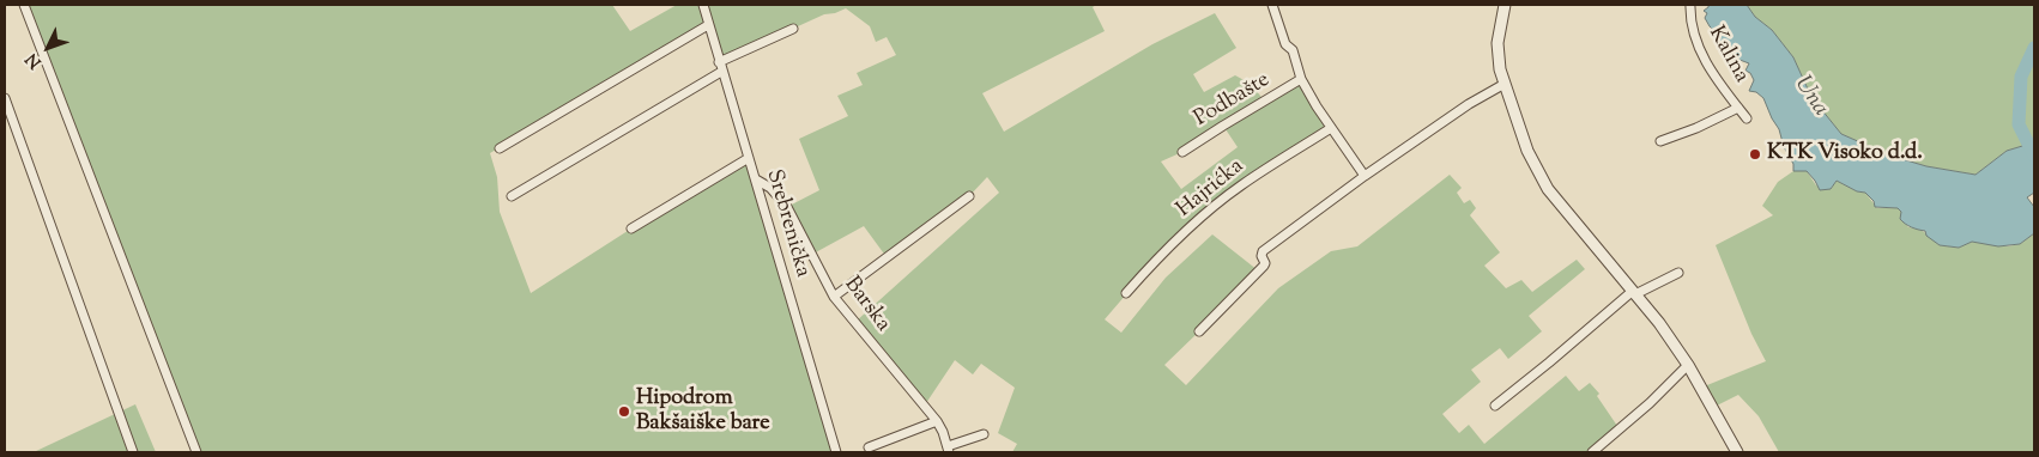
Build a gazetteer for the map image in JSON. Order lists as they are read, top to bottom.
{
  "streets": {
    "street": [
      "Kalina",
      "Podbašte",
      "Hajrićka",
      "Srebrenička",
      "Barska"
    ]
  },
  "crossings": [
    ["Srebrenička", "Barska"]
  ],
  "water": ["Una"],
  "places": ["KTK Visoko d.d.", "Hipodrom Bakšaiške bare"],
  "north": "bottom left"
}
